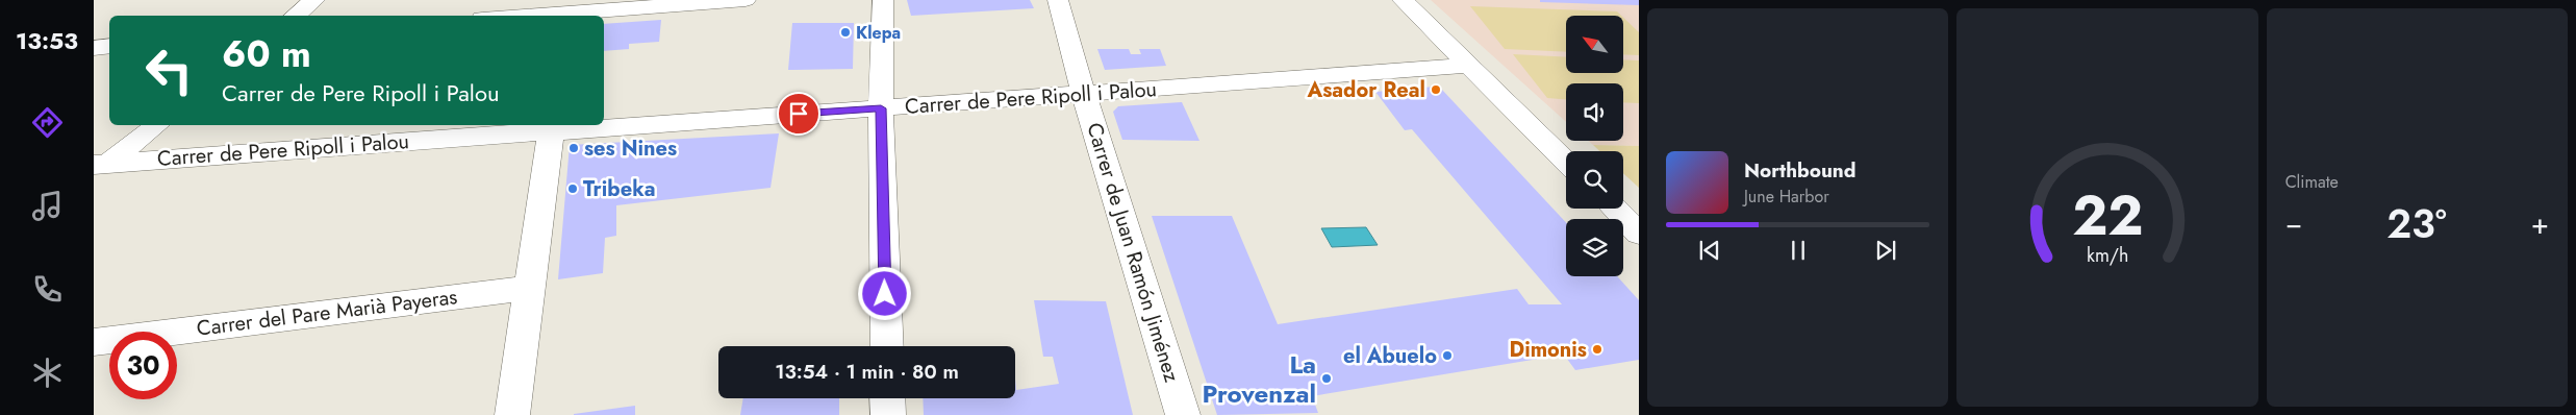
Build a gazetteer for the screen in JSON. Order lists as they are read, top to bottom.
{
  "streets": {
    "street": ["Carrer de Pere Ripoll i Palou", "Carrer de Juan Ramón Jiménez", "Carrer del Pare Marià Payeras"]
  },
  "crossings": [
    ["Carrer de Pere Ripoll i Palou", "Carrer de Juan Ramón Jiménez"]
  ],
  "places": [
    "Klepa",
    "Asador Real",
    "ses Nines",
    "Tribeka",
    "Dimonis",
    "el Abuelo",
    "La Provenzal"
  ],
  "north": "top left",
  "page": {
    "tabs": "13:53",
    "tile": "Climate",
    "turn": ["60 m", "Carrer de Pere Ripoll i Palou"],
    "song": ["Northbound", "June Harbor"],
    "heat": ["−", "23°", "+"],
    "limit": "30",
    "trip": "13:54 · 1 min · 80 m",
    "gauge": ["22", "km/h"]
  }
}
